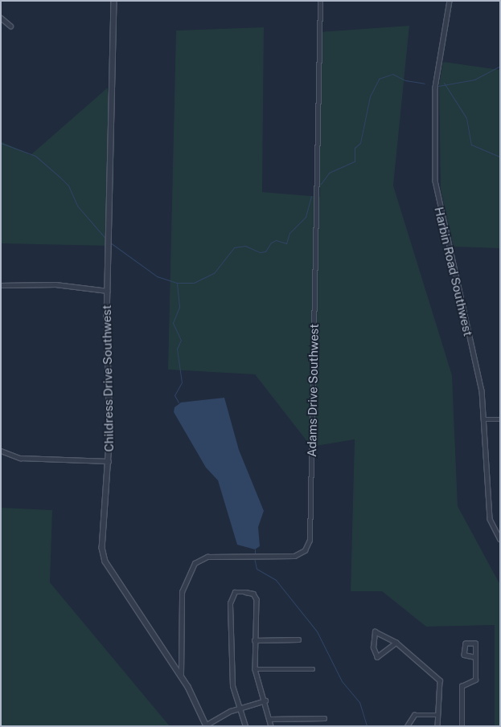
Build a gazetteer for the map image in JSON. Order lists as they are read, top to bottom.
{
  "streets": {
    "street": ["Harbin Road Southwest", "Childress Drive Southwest", "Adams Drive Southwest"]
  },
  "crossings": [
    ["Childress Drive Southwest", "Adams Drive Southwest"]
  ]
}
